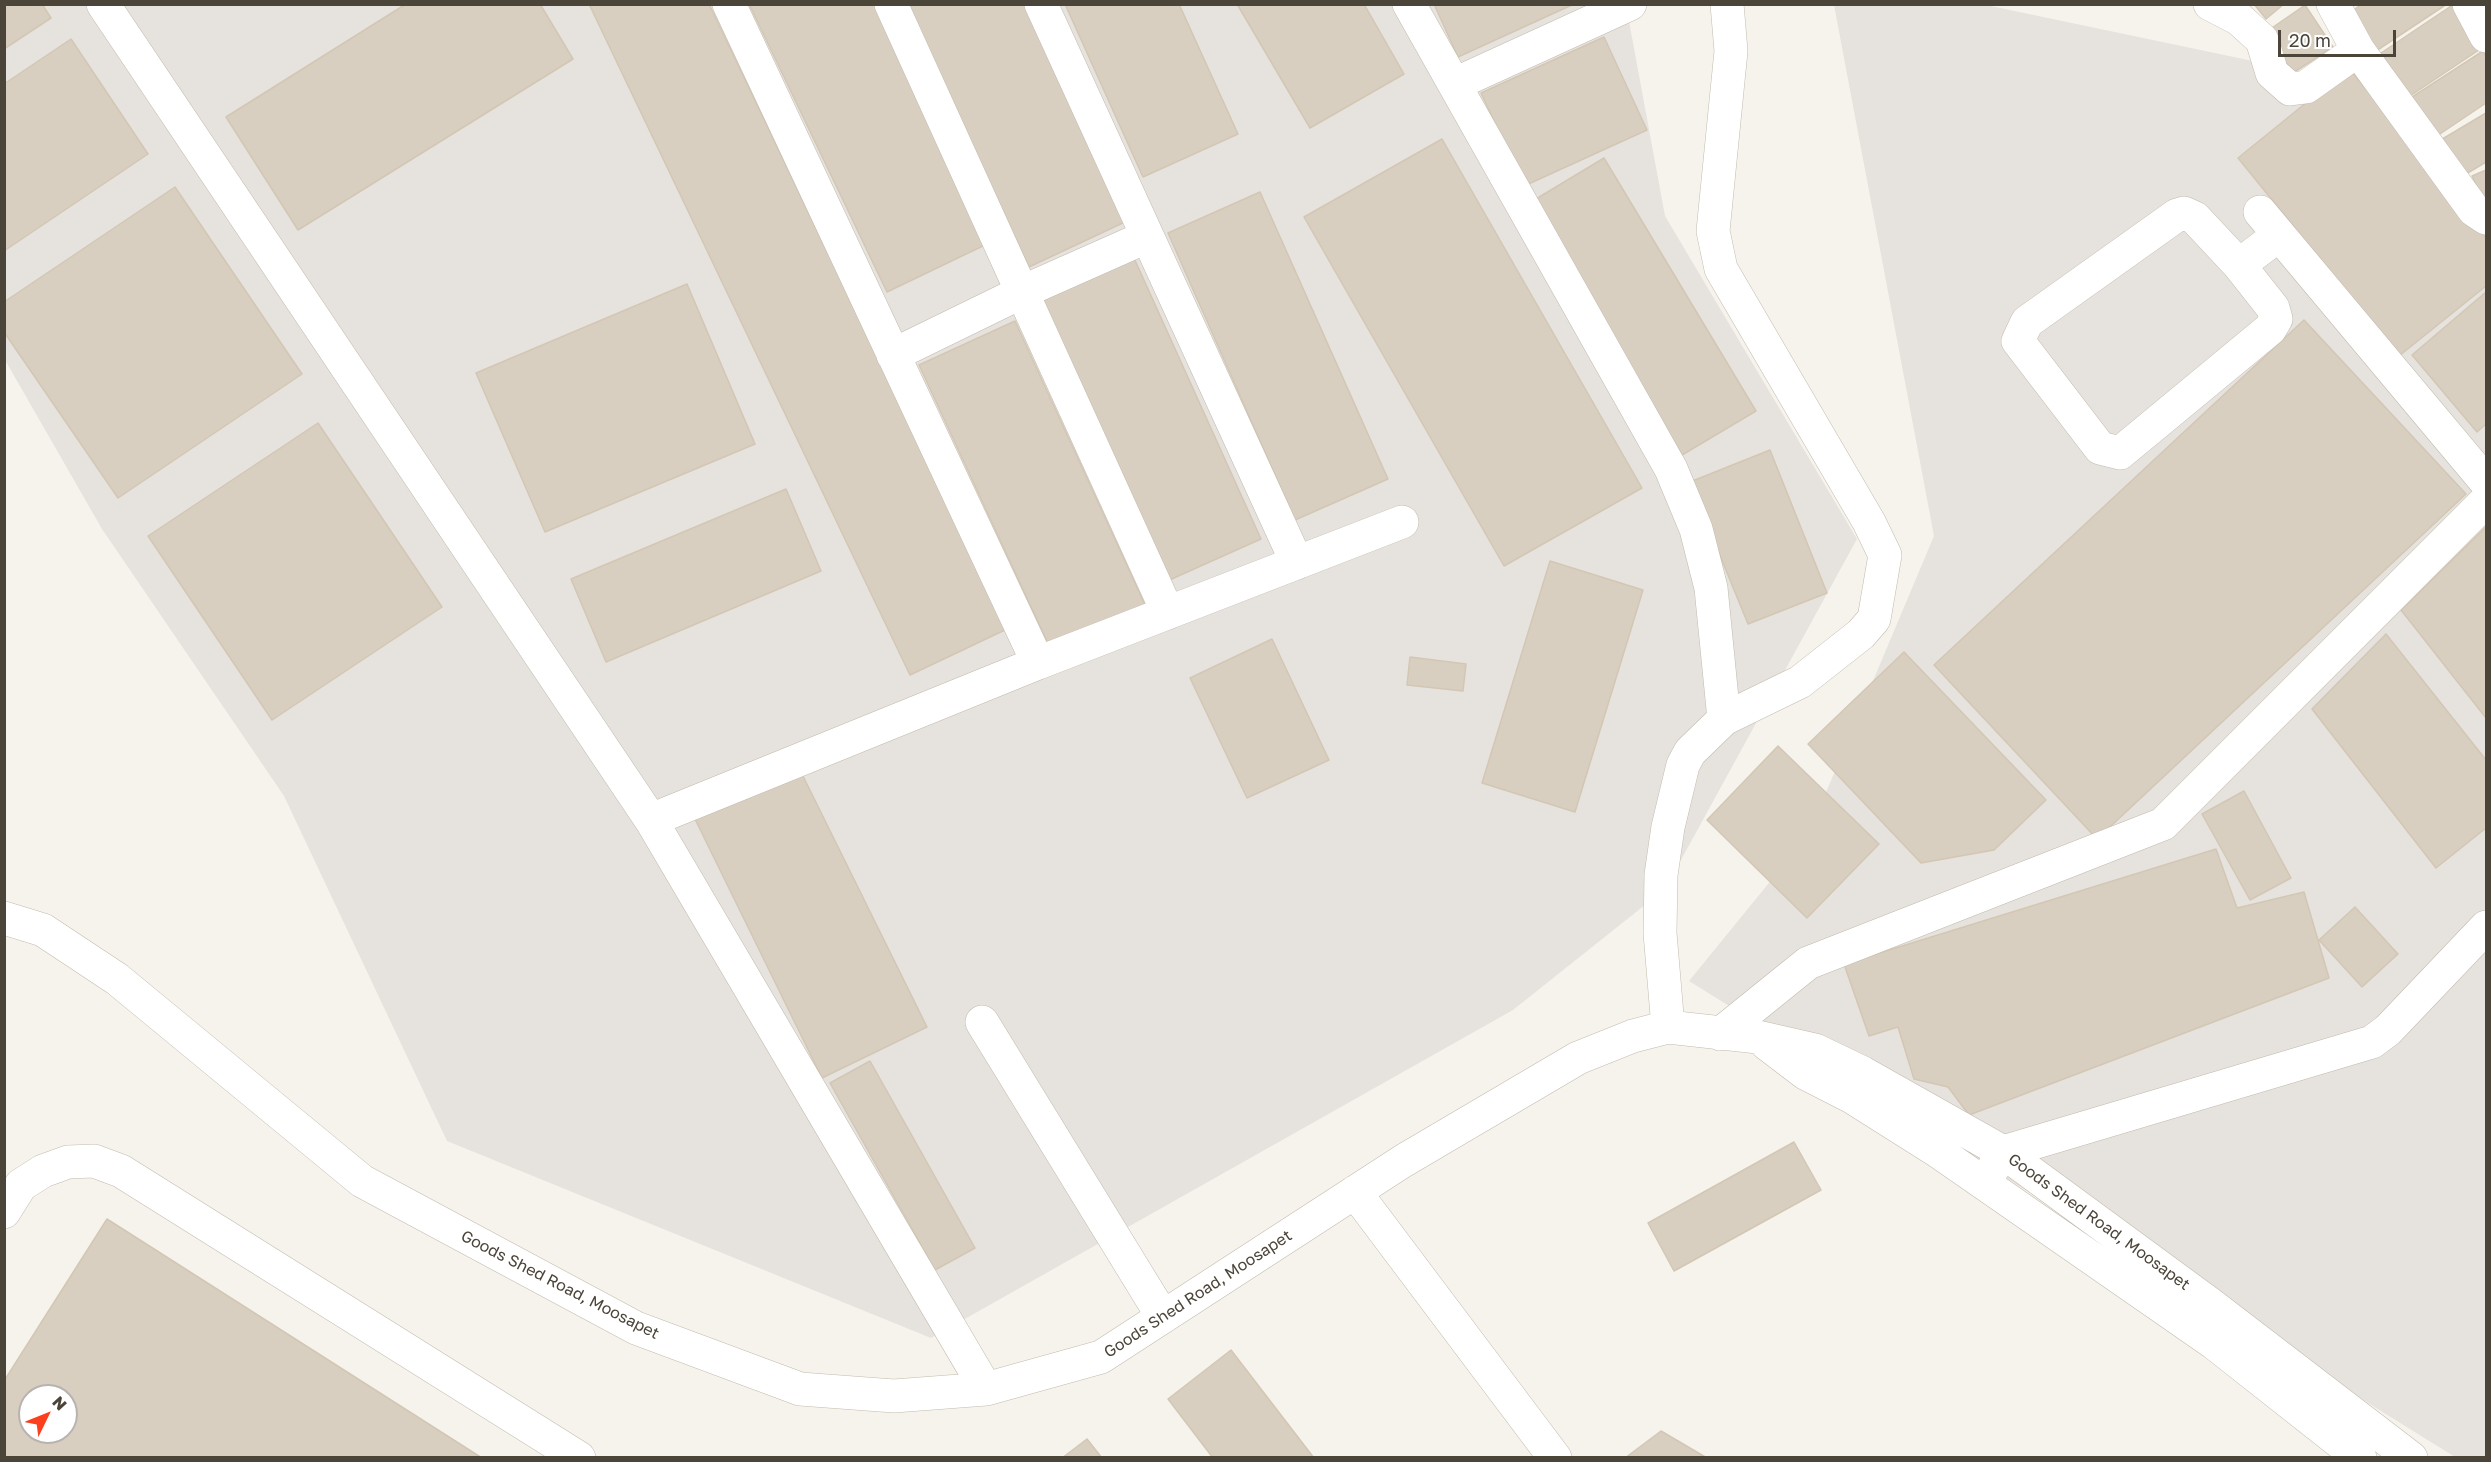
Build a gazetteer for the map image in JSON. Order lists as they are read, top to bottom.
{
  "streets": {
    "street": ["Goods Shed Road, Moosapet"]
  },
  "scale_bar": "20 m",
  "north": "top right"
}
